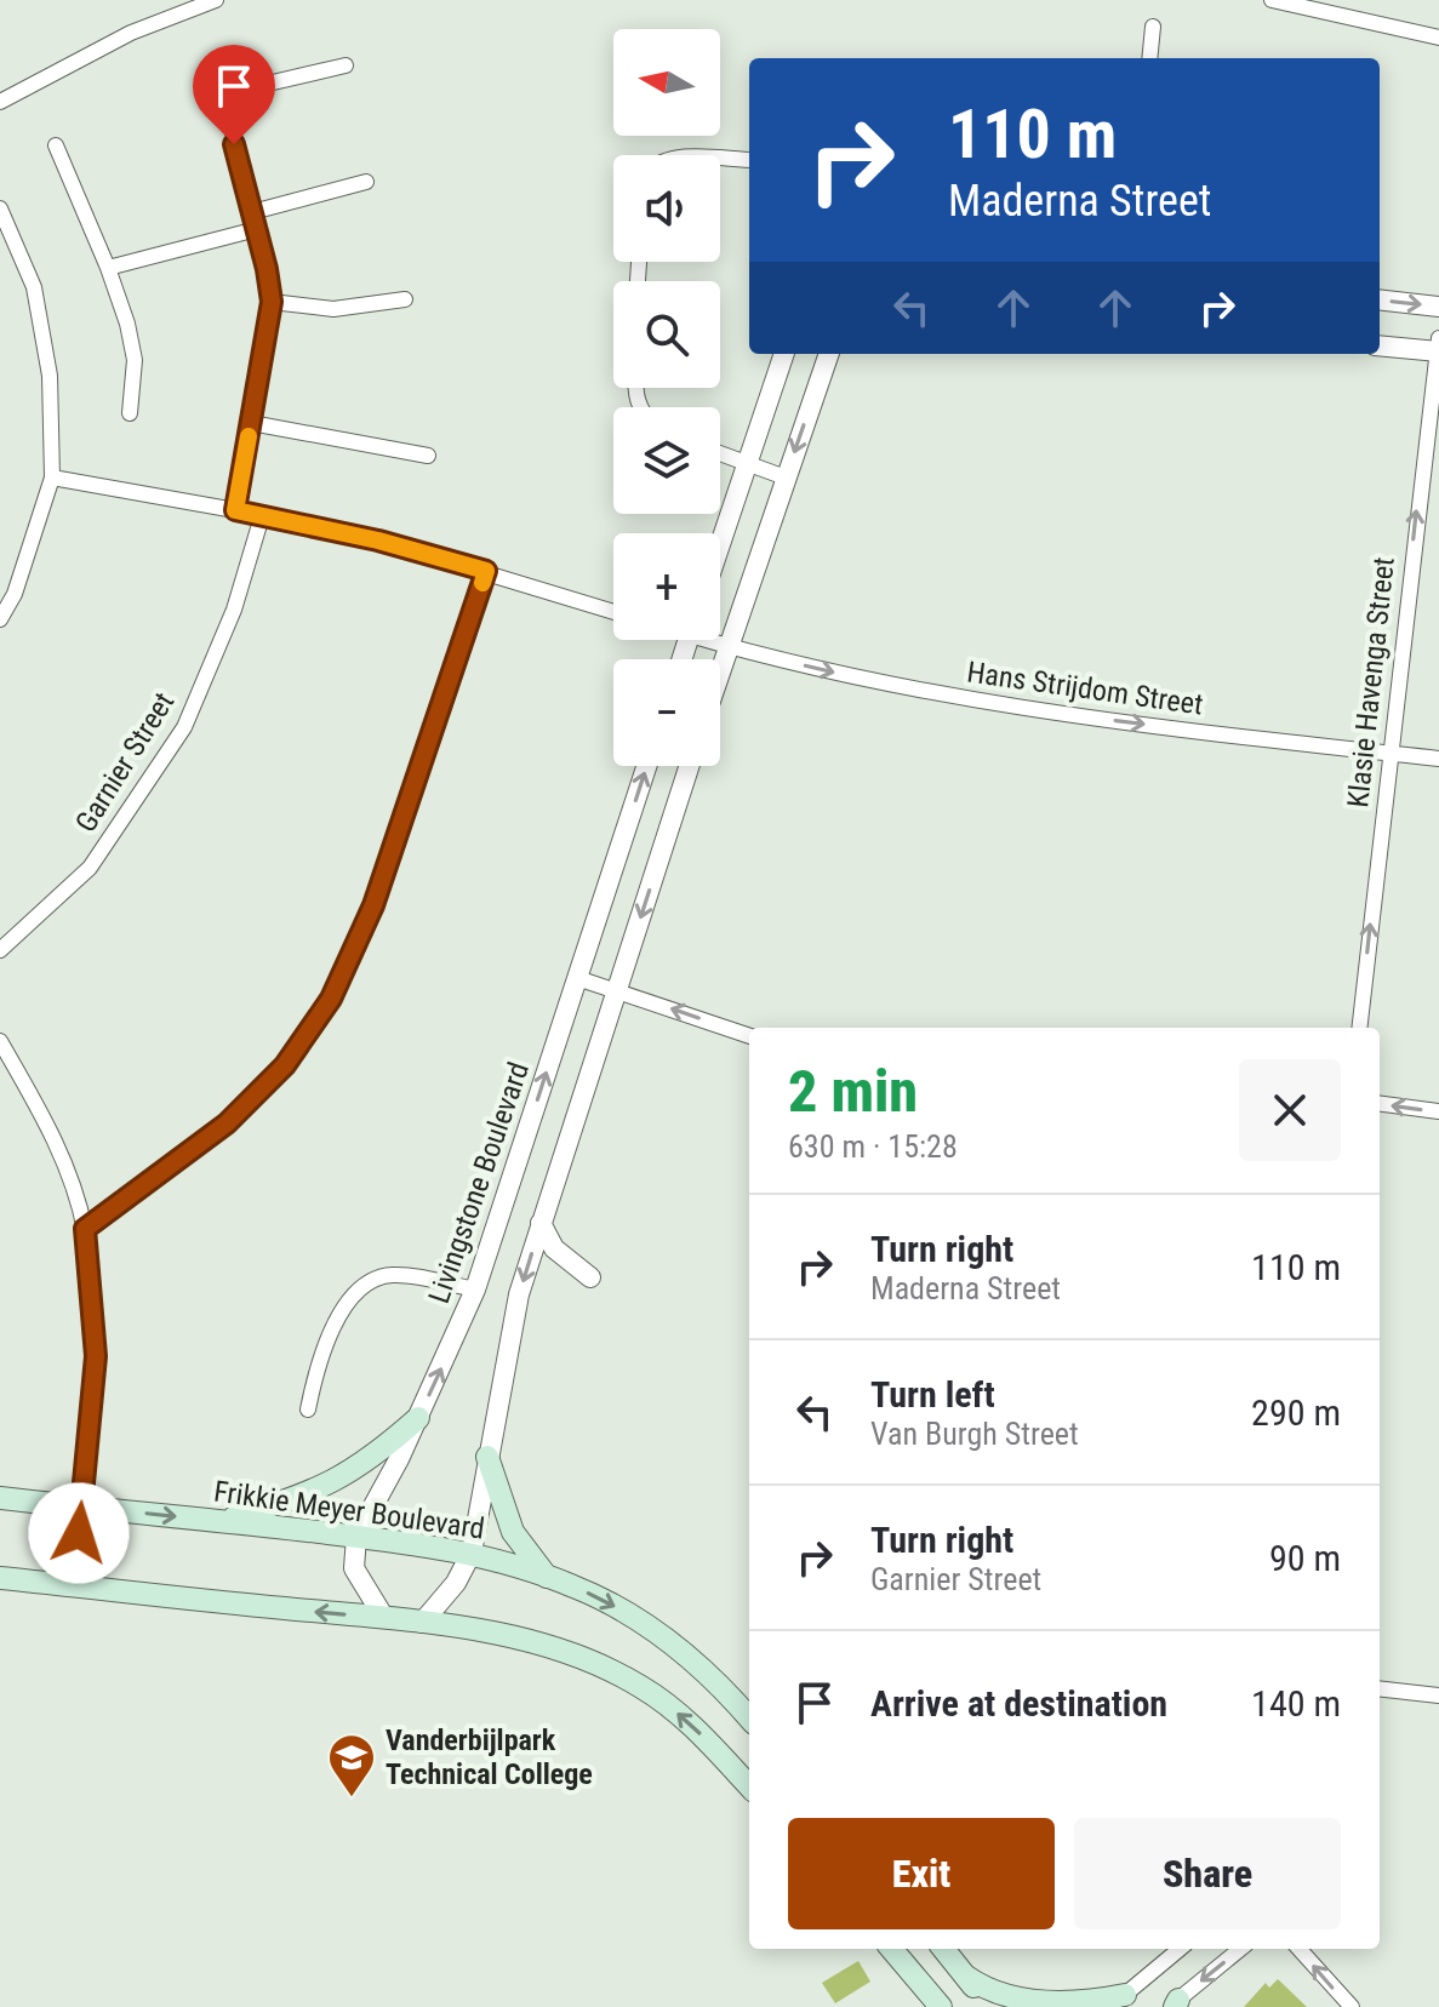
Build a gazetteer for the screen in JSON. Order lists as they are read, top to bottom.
{
  "streets": {
    "main road": ["Frikkie Meyer Boulevard"],
    "street": [
      "Klasie Havenga Street",
      "Hans Strijdom Street",
      "Garnier Street",
      "Livingstone Boulevard"
    ]
  },
  "crossings": [
    ["Klasie Havenga Street", "Hans Strijdom Street"],
    ["Livingstone Boulevard", "Frikkie Meyer Boulevard"]
  ],
  "one_way": ["Klasie Havenga Street", "Hans Strijdom Street"],
  "places": {
    "school or university": ["Vanderbijlpark Technical College"]
  },
  "north": "left",
  "page": {
    "map_buttons": ["+", "−"],
    "turn": ["110 m", "Maderna Street"],
    "heading": ["2 min", "630 m · 15:28"],
    "list": [
      {
        "name": "Turn right",
        "note": "Maderna Street",
        "value": "110 m"
      },
      {
        "name": "Turn left",
        "note": "Van Burgh Street",
        "value": "290 m"
      },
      {
        "name": "Turn right",
        "note": "Garnier Street",
        "value": "90 m"
      },
      {
        "name": "Arrive at destination",
        "value": "140 m"
      }
    ],
    "buttons": ["Exit", "Share"]
  }
}
